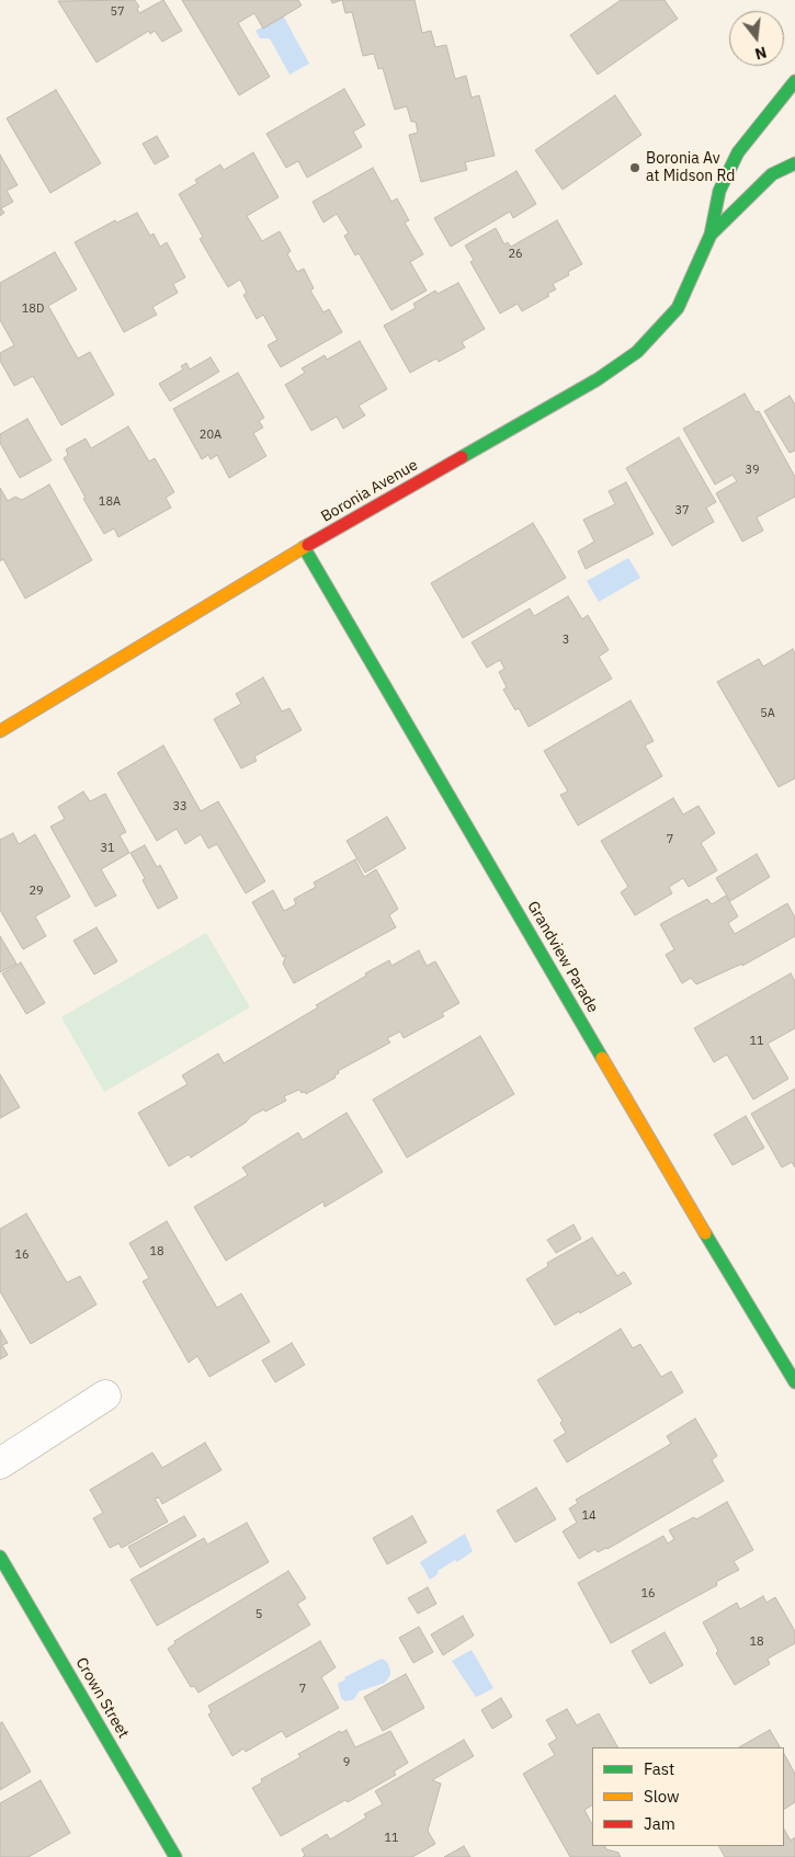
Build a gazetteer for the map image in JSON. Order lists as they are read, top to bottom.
{
  "streets": {
    "street": ["Boronia Avenue", "Grandview Parade", "Crown Street"]
  },
  "crossings": [
    ["Boronia Avenue", "Grandview Parade"]
  ],
  "places": ["Boronia Av at Midson Rd"],
  "house_numbers": [
    "57",
    "26",
    "18D",
    "20A",
    "39",
    "18A",
    "37",
    "3",
    "5A",
    "33",
    "7",
    "31",
    "29",
    "11",
    "18",
    "16",
    "14",
    "16",
    "5",
    "18",
    "7",
    "9",
    "11"
  ],
  "legend": ["Fast", "Slow", "Jam"],
  "north": "bottom"
}
